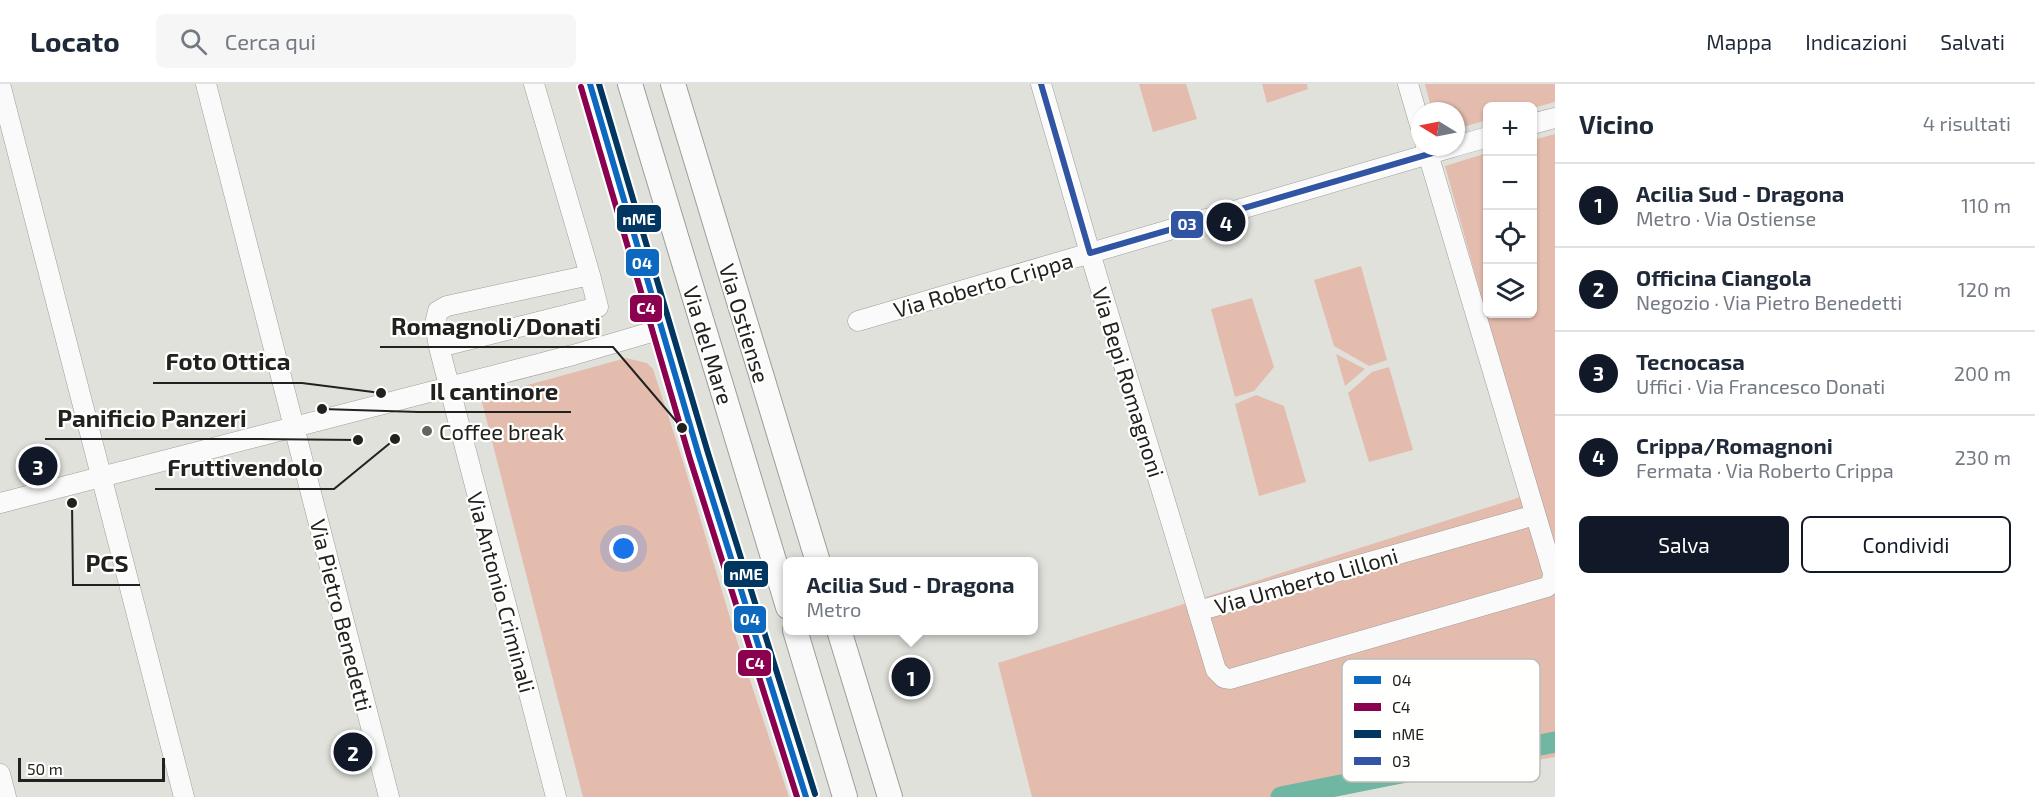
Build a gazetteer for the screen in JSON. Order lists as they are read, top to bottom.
{
  "streets": {
    "main road": ["Via Ostiense", "Via del Mare"],
    "street": [
      "Via Roberto Crippa",
      "Via Bepi Romagnoni",
      "Via Umberto Lilloni",
      "Via Antonio Criminali",
      "Via Pietro Benedetti"
    ]
  },
  "crossings": [
    ["Via Roberto Crippa", "Via Bepi Romagnoni"],
    ["Via Bepi Romagnoni", "Via Umberto Lilloni"]
  ],
  "places": [
    "Foto Ottica",
    "Il cantinore",
    "Romagnoli/Donati",
    "Coffee break",
    "Fruttivendolo",
    "Panificio Panzeri",
    "PCS"
  ],
  "lines": [
    "transit line 04",
    "transit line nME",
    "transit line 03",
    "transit line C4"
  ],
  "legend": [
    "04",
    "C4",
    "nME",
    "03"
  ],
  "scale_bar": "50 m",
  "north": "left",
  "page": {
    "header": "Locato",
    "search": "Cerca qui",
    "nav": ["Mappa", "Indicazioni", "Salvati"],
    "heading": ["Vicino", "4 risultati"],
    "map_buttons": ["+", "−"],
    "list": [
      {
        "mark": "1",
        "name": "Acilia Sud - Dragona",
        "note": "Metro · Via Ostiense",
        "value": "110 m"
      },
      {
        "mark": "2",
        "name": "Officina Ciangola",
        "note": "Negozio · Via Pietro Benedetti",
        "value": "120 m"
      },
      {
        "mark": "3",
        "name": "Tecnocasa",
        "note": "Uffici · Via Francesco Donati",
        "value": "200 m"
      },
      {
        "mark": "4",
        "name": "Crippa/Romagnoni",
        "note": "Fermata · Via Roberto Crippa",
        "value": "230 m"
      }
    ],
    "pins": [
      "4",
      "3",
      "1",
      "2"
    ],
    "buttons": ["Salva", "Condividi"],
    "popup": ["Acilia Sud - Dragona", "Metro"],
    "scale": "50 m"
  }
}
